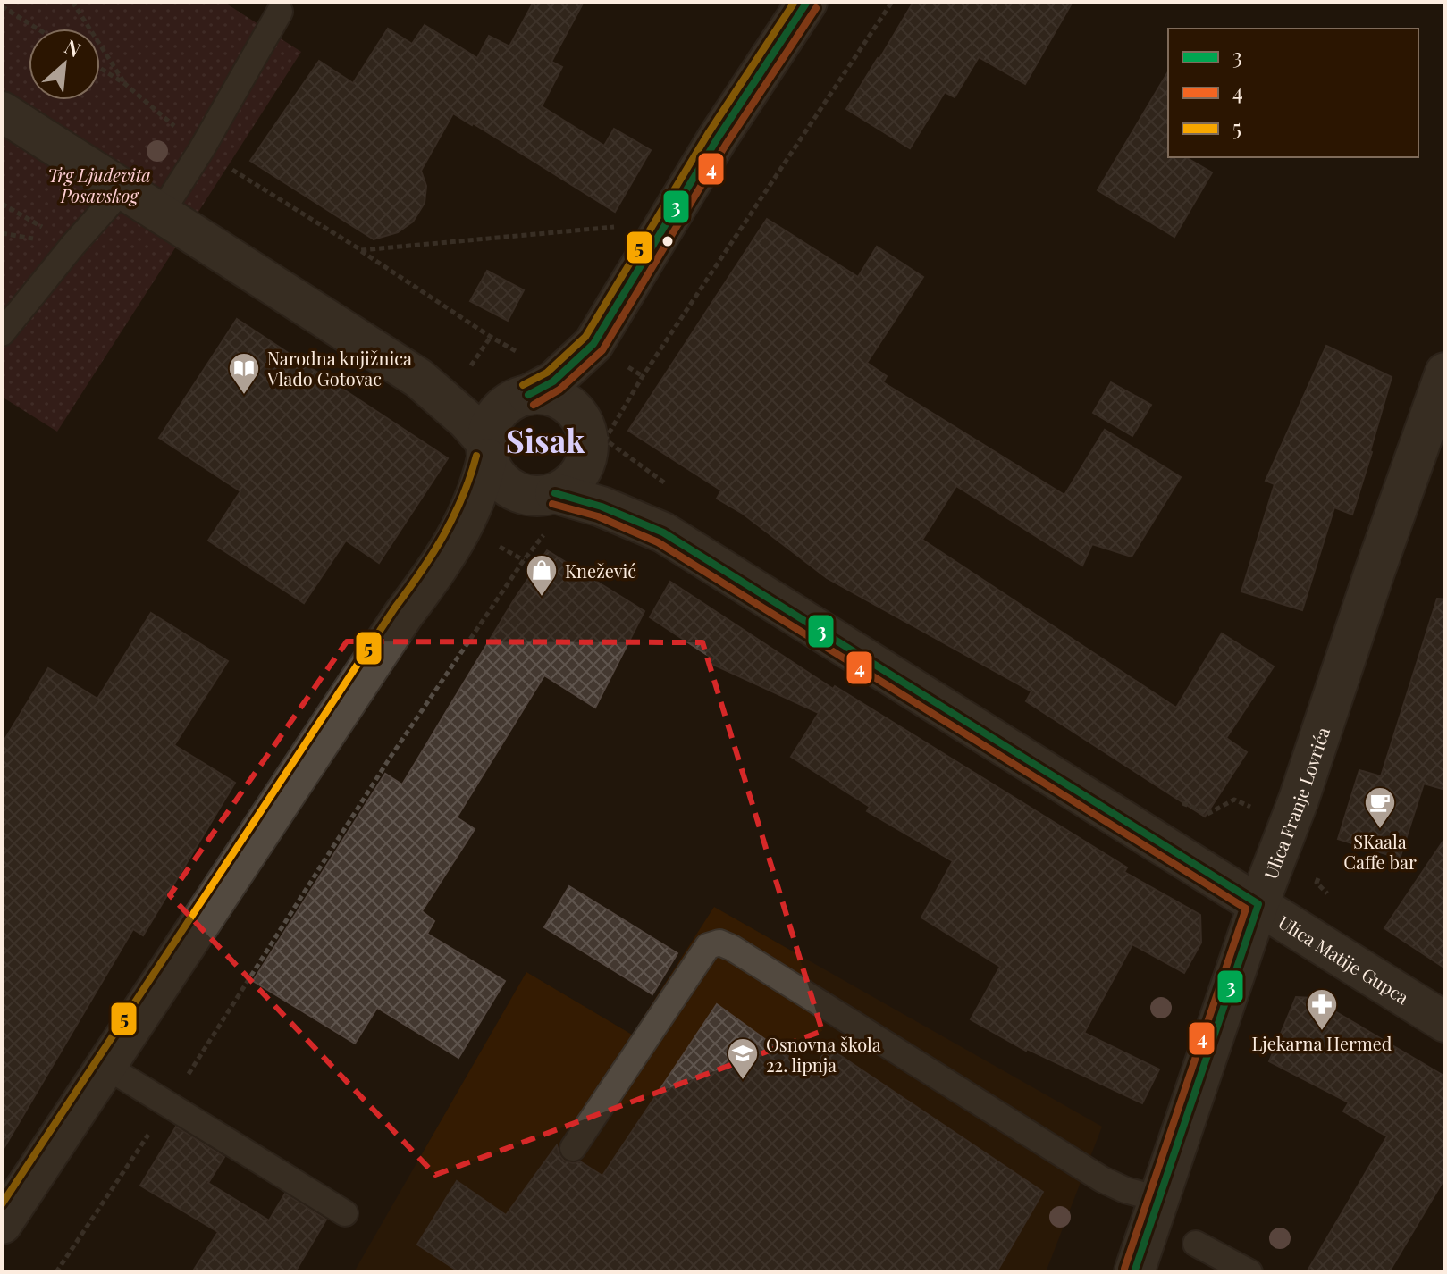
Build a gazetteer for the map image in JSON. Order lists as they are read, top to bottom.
{
  "streets": {
    "street": ["Ulica Franje Lovrića", "Ulica Matije Gupca"]
  },
  "crossings": [
    ["Ulica Franje Lovrića", "Ulica Matije Gupca"]
  ],
  "districts": ["Sisak"],
  "parks": ["Trg Ljudevita Posavskog"],
  "places": {
    "library": ["Narodna knjižnica Vlado Gotovac"],
    "shop": ["Knežević"],
    "cafe": ["SKaala Caffe bar"],
    "pharmacy": ["Ljekarna Hermed"],
    "school or university": ["Osnovna škola 22. lipnja"]
  },
  "lines": ["transit line 3", "transit line 5", "transit line 4"],
  "legend": ["3", "4", "5"],
  "north": "top right"
}
